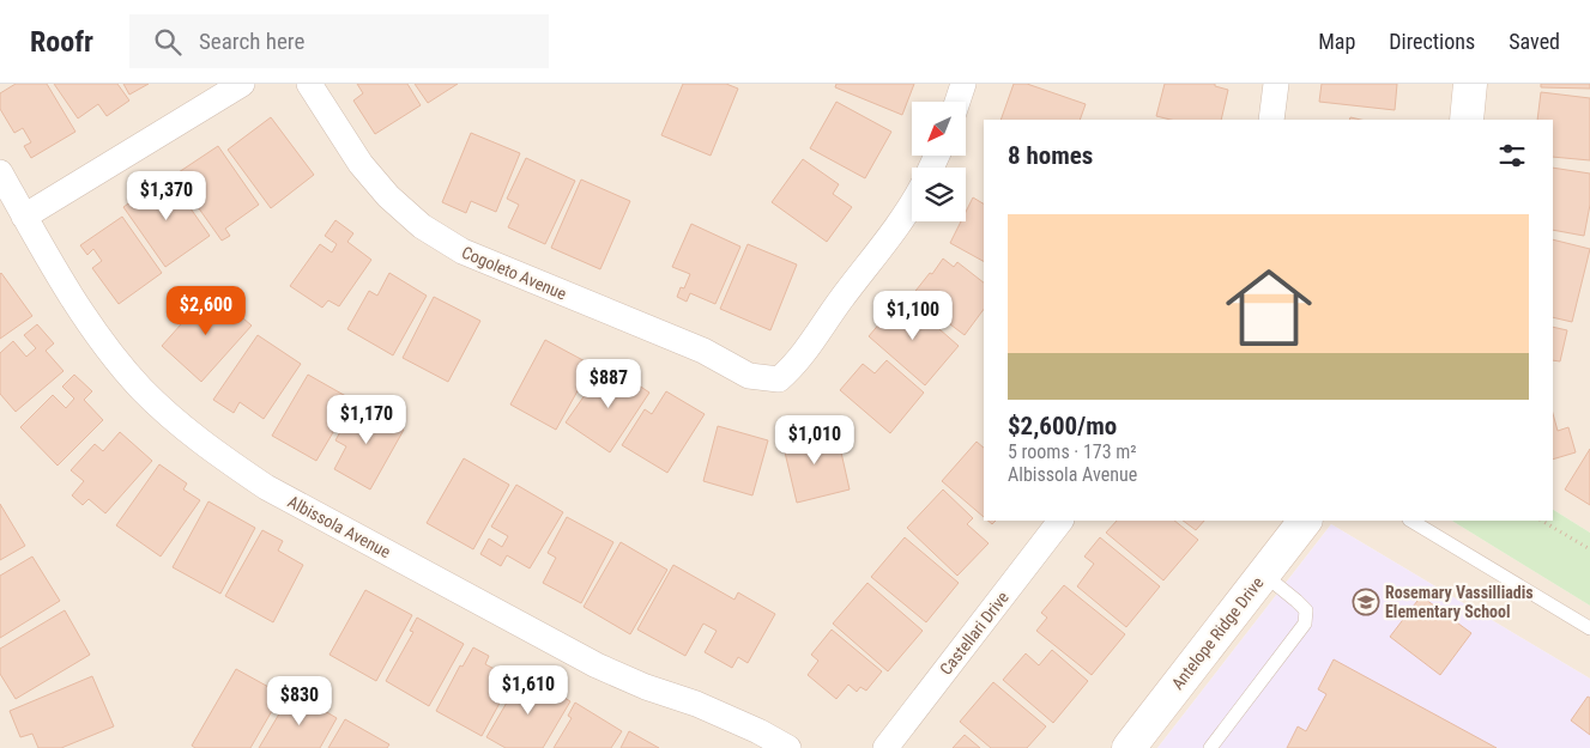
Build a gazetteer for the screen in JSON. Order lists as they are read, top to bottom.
{
  "streets": {
    "street": [
      "Cogoleto Avenue",
      "Albissola Avenue",
      "Castellari Drive",
      "Antelope Ridge Drive"
    ]
  },
  "places": {
    "school or university": ["Rosemary Vassilliadis Elementary School"]
  },
  "north": "bottom left",
  "page": {
    "header": "Roofr",
    "search": "Search here",
    "nav": ["Map", "Directions", "Saved"],
    "heading": "8 homes",
    "price": [
      "$1,370",
      "$2,600",
      "$1,100",
      "$887",
      "$1,170",
      "$1,010",
      "$1,610",
      "$830"
    ],
    "list": [
      {
        "name": "$2,600/mo",
        "note": "5 rooms · 173 m² · Albissola Avenue"
      }
    ]
  }
}
